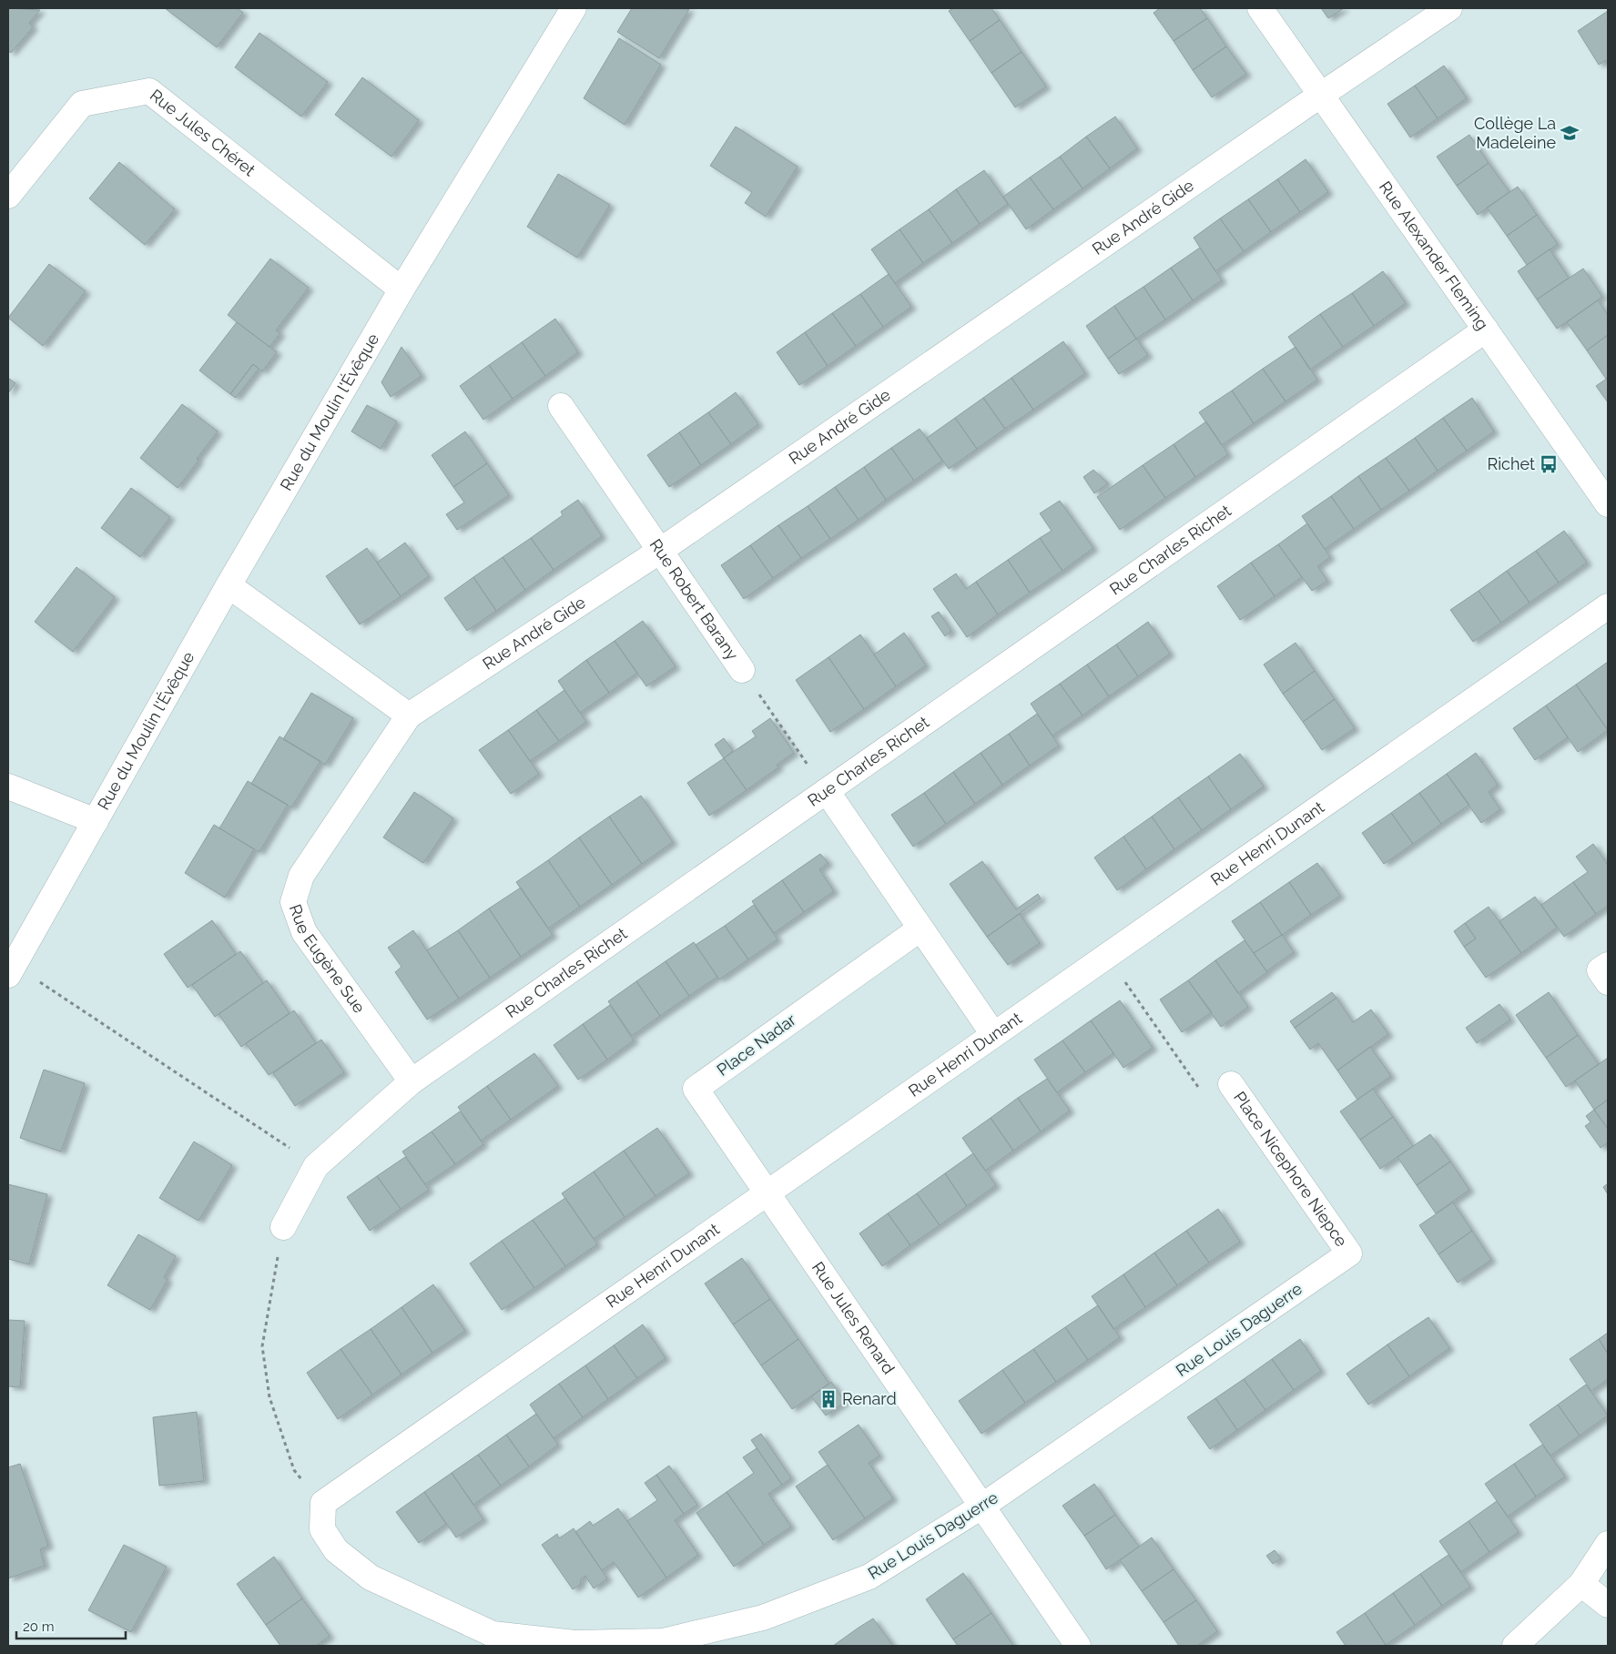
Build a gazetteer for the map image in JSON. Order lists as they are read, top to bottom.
{
  "streets": {
    "street": [
      "Rue Jules Chéret",
      "Rue André Gide",
      "Rue Alexander Fleming",
      "Rue du Moulin l'Évêque",
      "Rue Charles Richet",
      "Rue Robert Barany",
      "Rue Henri Dunant",
      "Rue Eugène Sue",
      "Place Nadar",
      "Place Nicephore Niepce",
      "Rue Jules Renard",
      "Rue Louis Daguerre"
    ]
  },
  "crossings": [
    ["Rue Jules Chéret", "Rue du Moulin l'Évêque"],
    ["Rue André Gide", "Rue Alexander Fleming"],
    ["Rue André Gide", "Rue Robert Barany"],
    ["Rue André Gide", "Rue Eugène Sue"],
    ["Rue Alexander Fleming", "Rue Charles Richet"],
    ["Rue Charles Richet", "Rue Robert Barany"],
    ["Rue Charles Richet", "Rue Eugène Sue"],
    ["Rue Henri Dunant", "Place Nadar"],
    ["Rue Henri Dunant", "Rue Jules Renard"],
    ["Rue Henri Dunant", "Rue Louis Daguerre"],
    ["Place Nadar", "Rue Jules Renard"],
    ["Place Nicephore Niepce", "Rue Louis Daguerre"],
    ["Rue Jules Renard", "Rue Louis Daguerre"]
  ],
  "places": {
    "school or university": ["Collège La Madeleine"],
    "bus stop": ["Richet"],
    "building": ["Renard"]
  },
  "scale_bar": "20 m"
}
